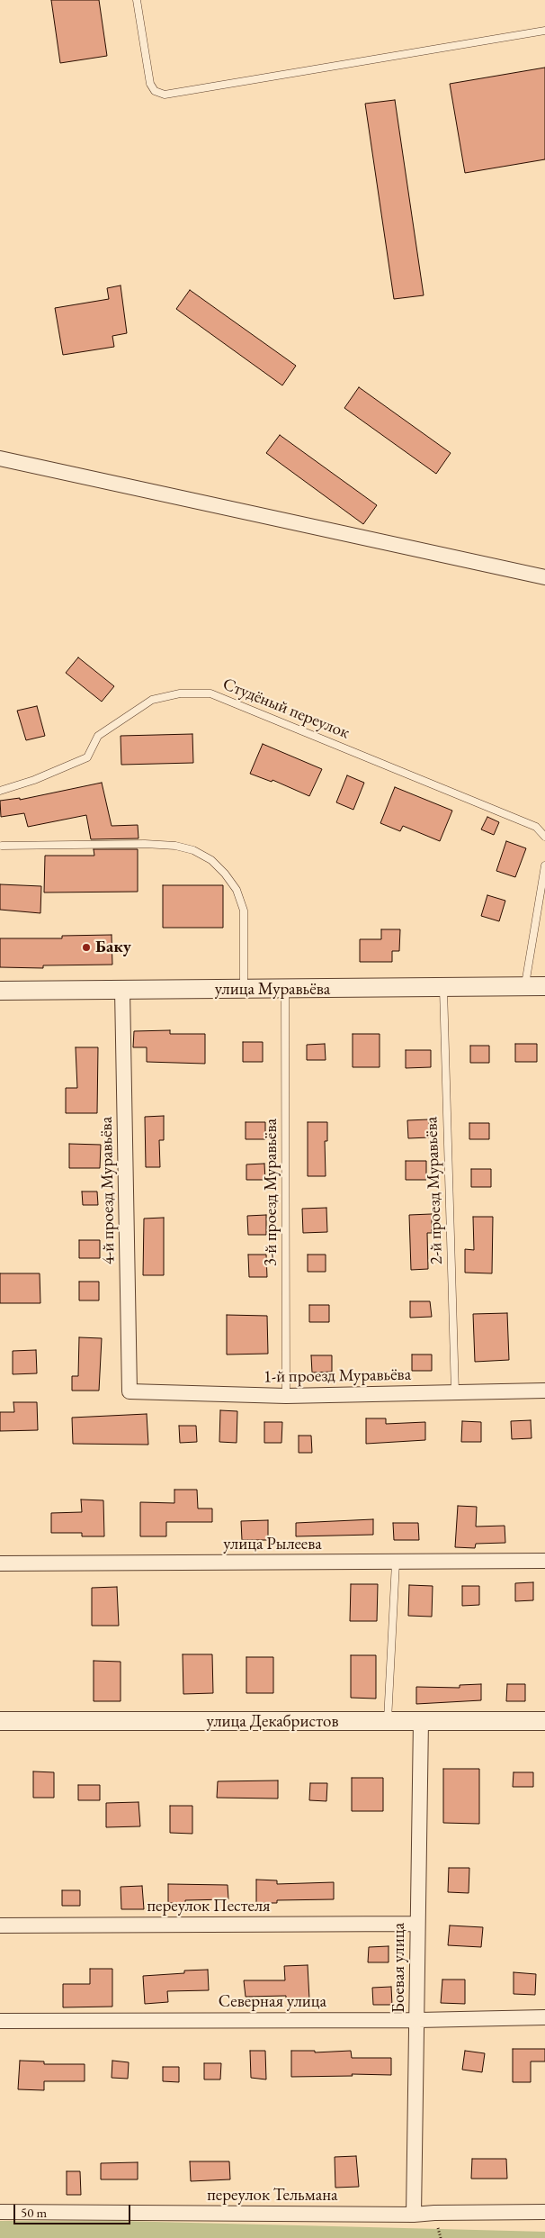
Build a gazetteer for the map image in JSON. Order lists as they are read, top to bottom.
{
  "streets": {
    "street": [
      "улица Муравьёва",
      "4-й проезд Муравьёва",
      "1-й проезд Муравьёва",
      "улица Рылеева",
      "улица Декабристов",
      "переулок Пестеля",
      "Боевая улица",
      "Северная улица",
      "переулок Тельмана"
    ],
    "lane": ["Студёный переулок", "2-й проезд Муравьёва", "3-й проезд Муравьёва"]
  },
  "crossings": [
    ["улица Муравьёва", "4-й проезд Муравьёва"],
    ["улица Муравьёва", "2-й проезд Муравьёва"],
    ["улица Муравьёва", "3-й проезд Муравьёва"],
    ["4-й проезд Муравьёва", "1-й проезд Муравьёва"],
    ["2-й проезд Муравьёва", "1-й проезд Муравьёва"],
    ["3-й проезд Муравьёва", "1-й проезд Муравьёва"],
    ["улица Декабристов", "Боевая улица"],
    ["переулок Пестеля", "Боевая улица"],
    ["Боевая улица", "Северная улица"],
    ["Боевая улица", "переулок Тельмана"]
  ],
  "places": ["Баку"],
  "scale_bar": "50 m"
}
